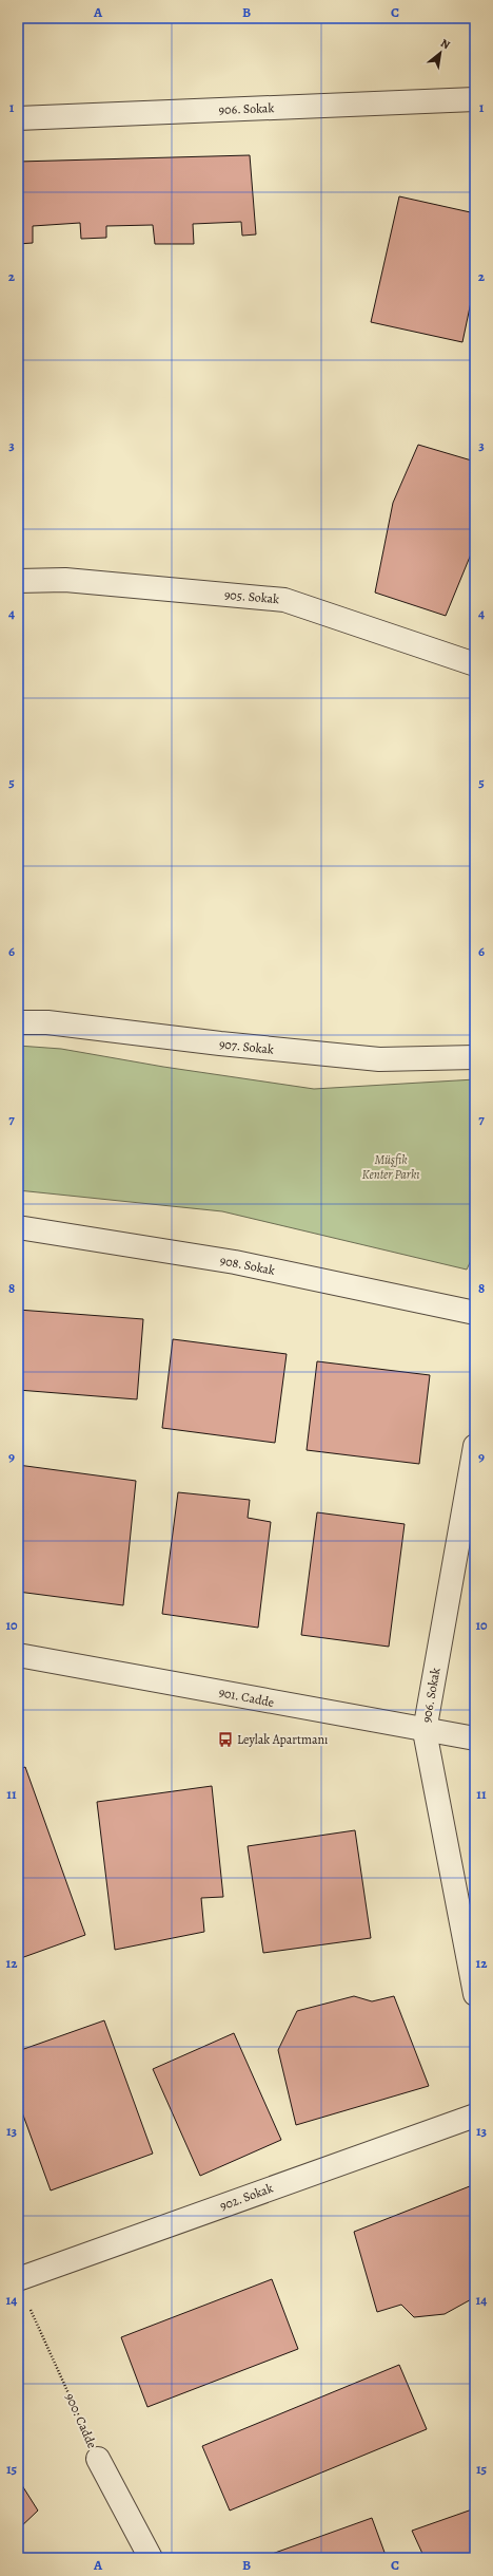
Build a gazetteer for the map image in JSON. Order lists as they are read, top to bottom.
{
  "streets": {
    "street": [
      "906. Sokak",
      "905. Sokak",
      "907. Sokak",
      "908. Sokak",
      "901. Cadde",
      "902. Sokak",
      "900. Cadde"
    ]
  },
  "crossings": [
    ["906. Sokak", "901. Cadde"]
  ],
  "parks": ["Müşfik Kenter Parkı"],
  "places": {
    "bus stop": ["Leylak Apartmanı"]
  },
  "north": "top right",
  "grid": {
    "columns": ["A", "B", "C"],
    "rows": [
      "1",
      "2",
      "3",
      "4",
      "5",
      "6",
      "7",
      "8",
      "9",
      "10",
      "11",
      "12",
      "13",
      "14",
      "15"
    ]
  }
}
